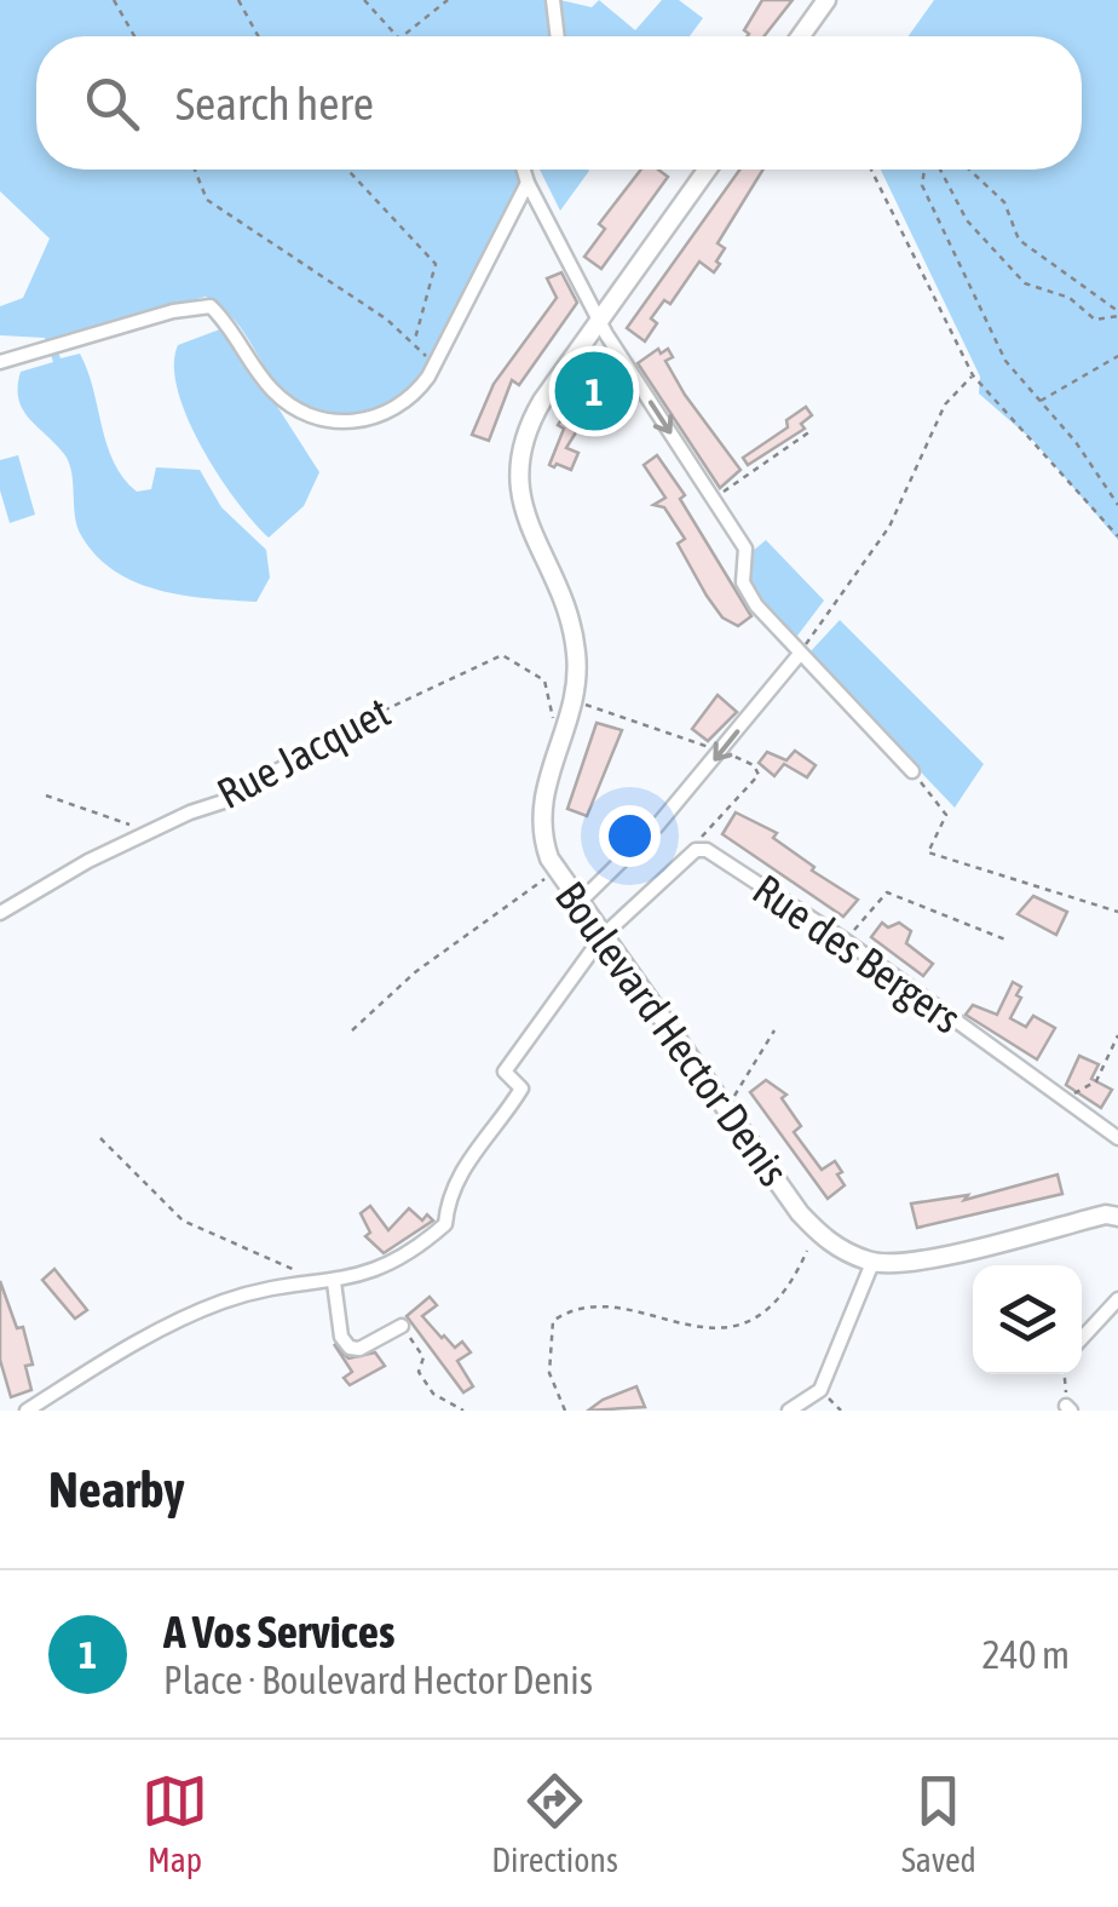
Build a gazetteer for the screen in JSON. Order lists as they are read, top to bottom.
{
  "streets": {
    "street": ["Rue Jacquet", "Rue des Bergers", "Boulevard Hector Denis"]
  },
  "crossings": [
    ["Rue Jacquet", "Boulevard Hector Denis"]
  ],
  "page": {
    "search": "Search here",
    "pins": "1",
    "heading": "Nearby",
    "list": [
      {
        "mark": "1",
        "name": "A Vos Services",
        "note": "Place · Boulevard Hector Denis",
        "value": "240 m"
      }
    ],
    "nav": ["Map", "Directions", "Saved"]
  }
}
